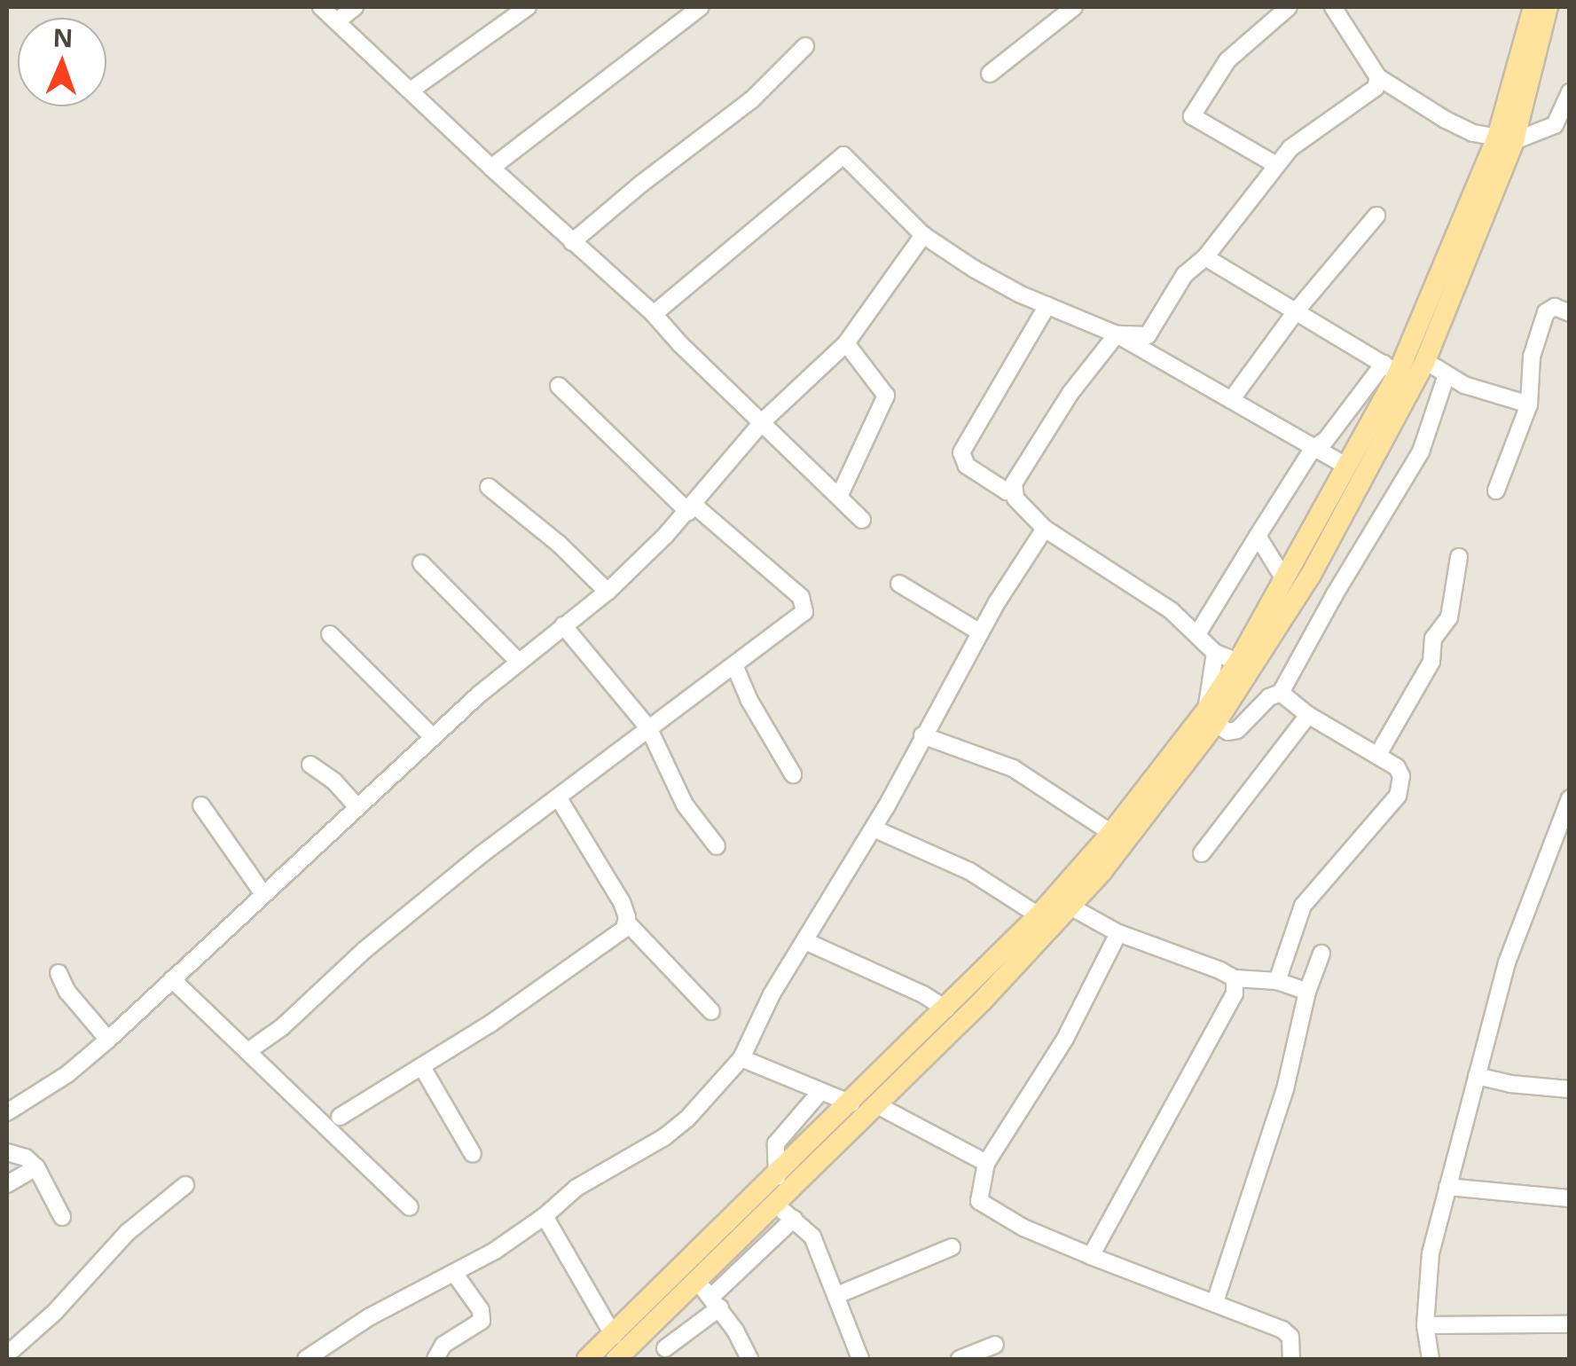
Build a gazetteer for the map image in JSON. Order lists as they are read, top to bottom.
{
  "north": "top"
}
